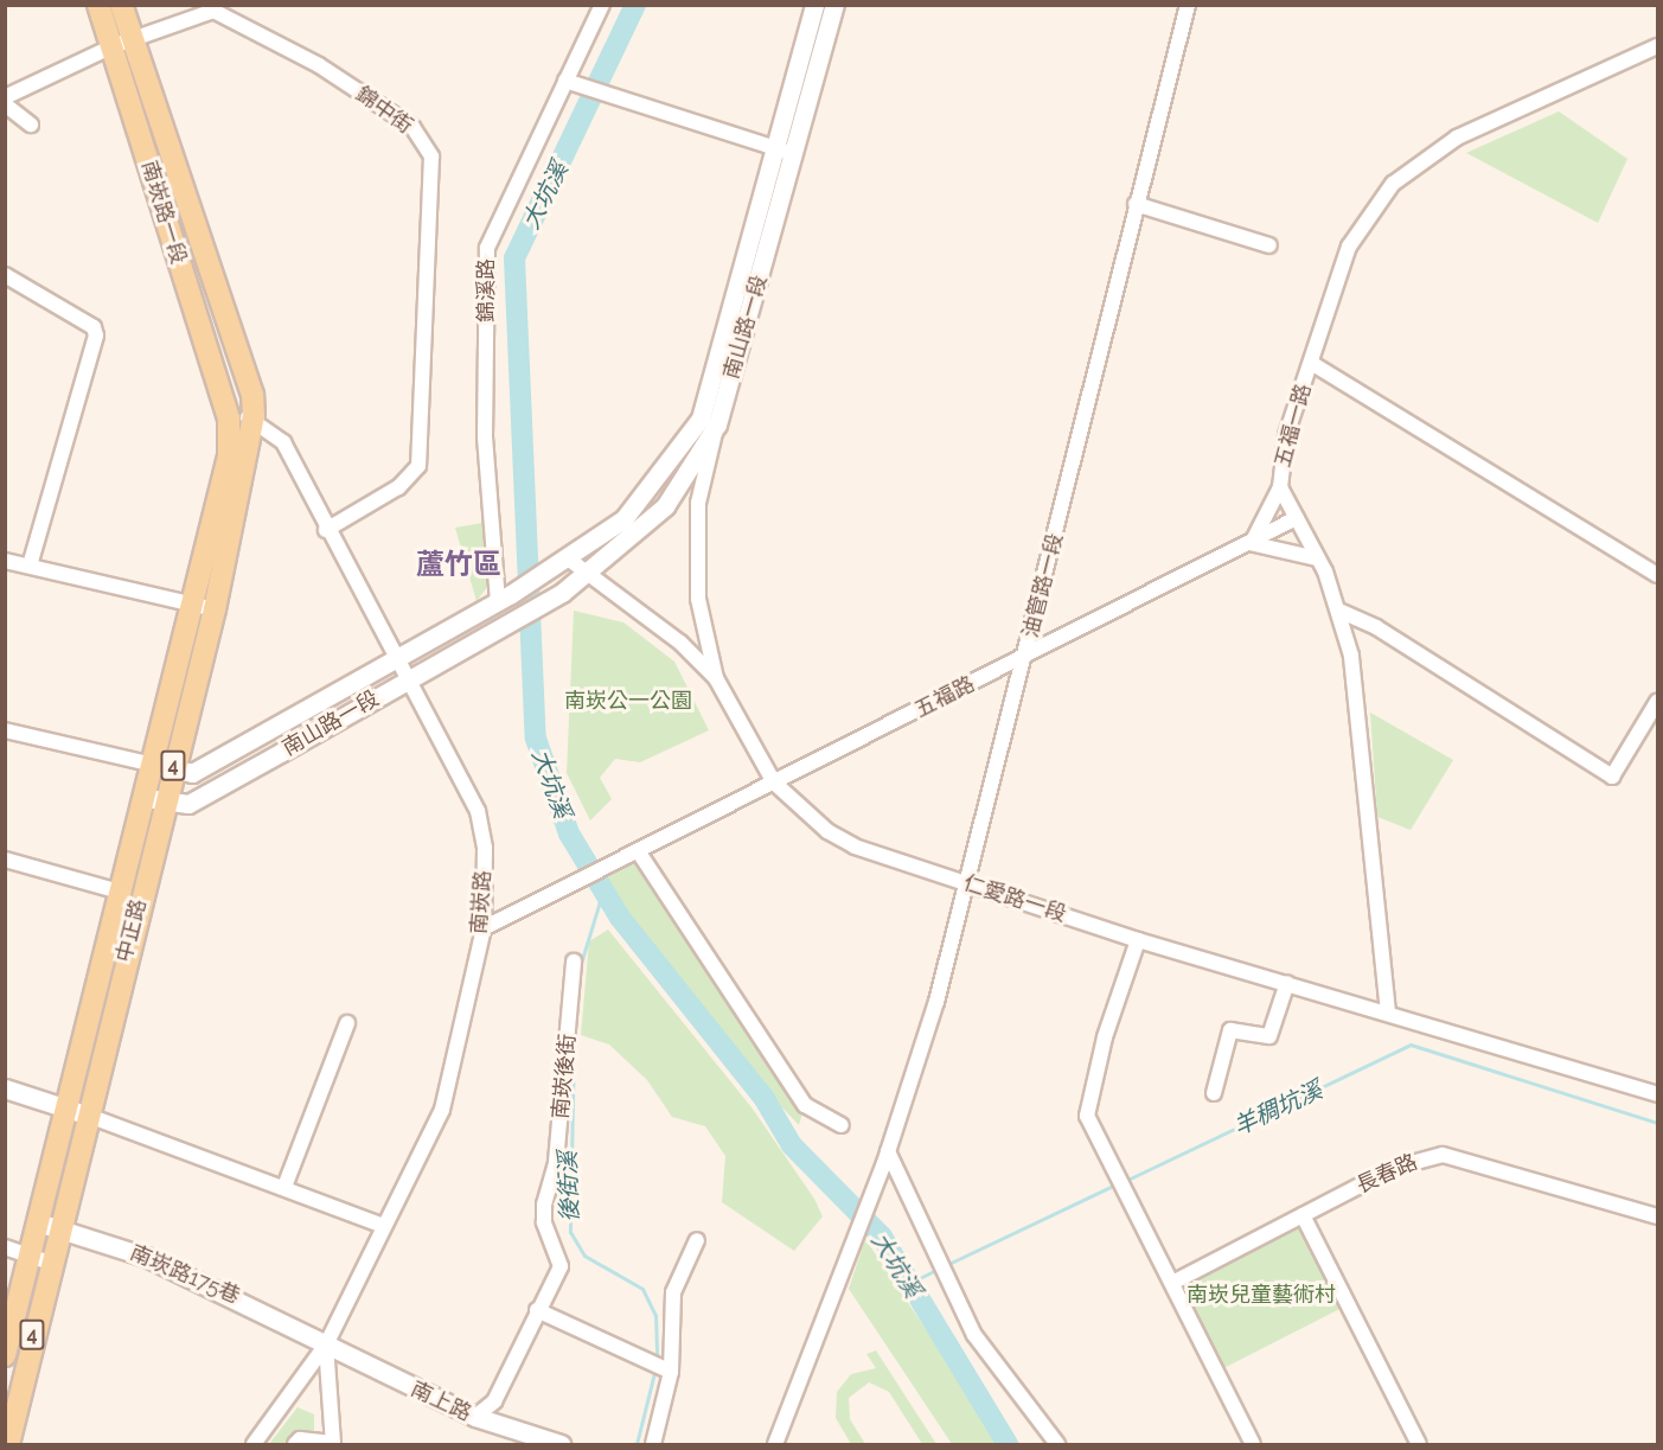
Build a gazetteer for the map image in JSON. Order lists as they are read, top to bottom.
{
  "streets": {
    "main road": ["南崁路一段", "4", "中正路"],
    "street": [
      "錦中街",
      "錦溪路",
      "南山路一段",
      "五福一路",
      "油管路一段",
      "五福路",
      "仁愛路一段",
      "南崁路",
      "南崁後街",
      "長春路",
      "南崁路175巷",
      "南上路"
    ]
  },
  "crossings": [
    ["錦中街", "南崁路一段"],
    ["錦中街", "南崁路"],
    ["南崁路一段", "南崁路"],
    ["南崁路一段", "中正路"],
    ["錦溪路", "南山路一段"],
    ["南山路一段", "仁愛路一段"],
    ["南山路一段", "南崁路"],
    ["南山路一段", "中正路"],
    ["五福一路", "五福路"],
    ["五福一路", "仁愛路一段"],
    ["油管路一段", "五福路"],
    ["油管路一段", "仁愛路一段"],
    ["五福路", "仁愛路一段"],
    ["五福路", "南崁路"],
    ["南崁路", "中正路"],
    ["南崁路", "南崁路175巷"],
    ["南崁路", "南上路"],
    ["中正路", "南崁路175巷"],
    ["南崁後街", "南上路"],
    ["南崁路175巷", "南上路"]
  ],
  "districts": ["蘆竹區"],
  "water": ["大坑溪", "羊稠坑溪", "後街溪"],
  "parks": ["南崁公一公園", "南崁兒童藝術村"]
}
